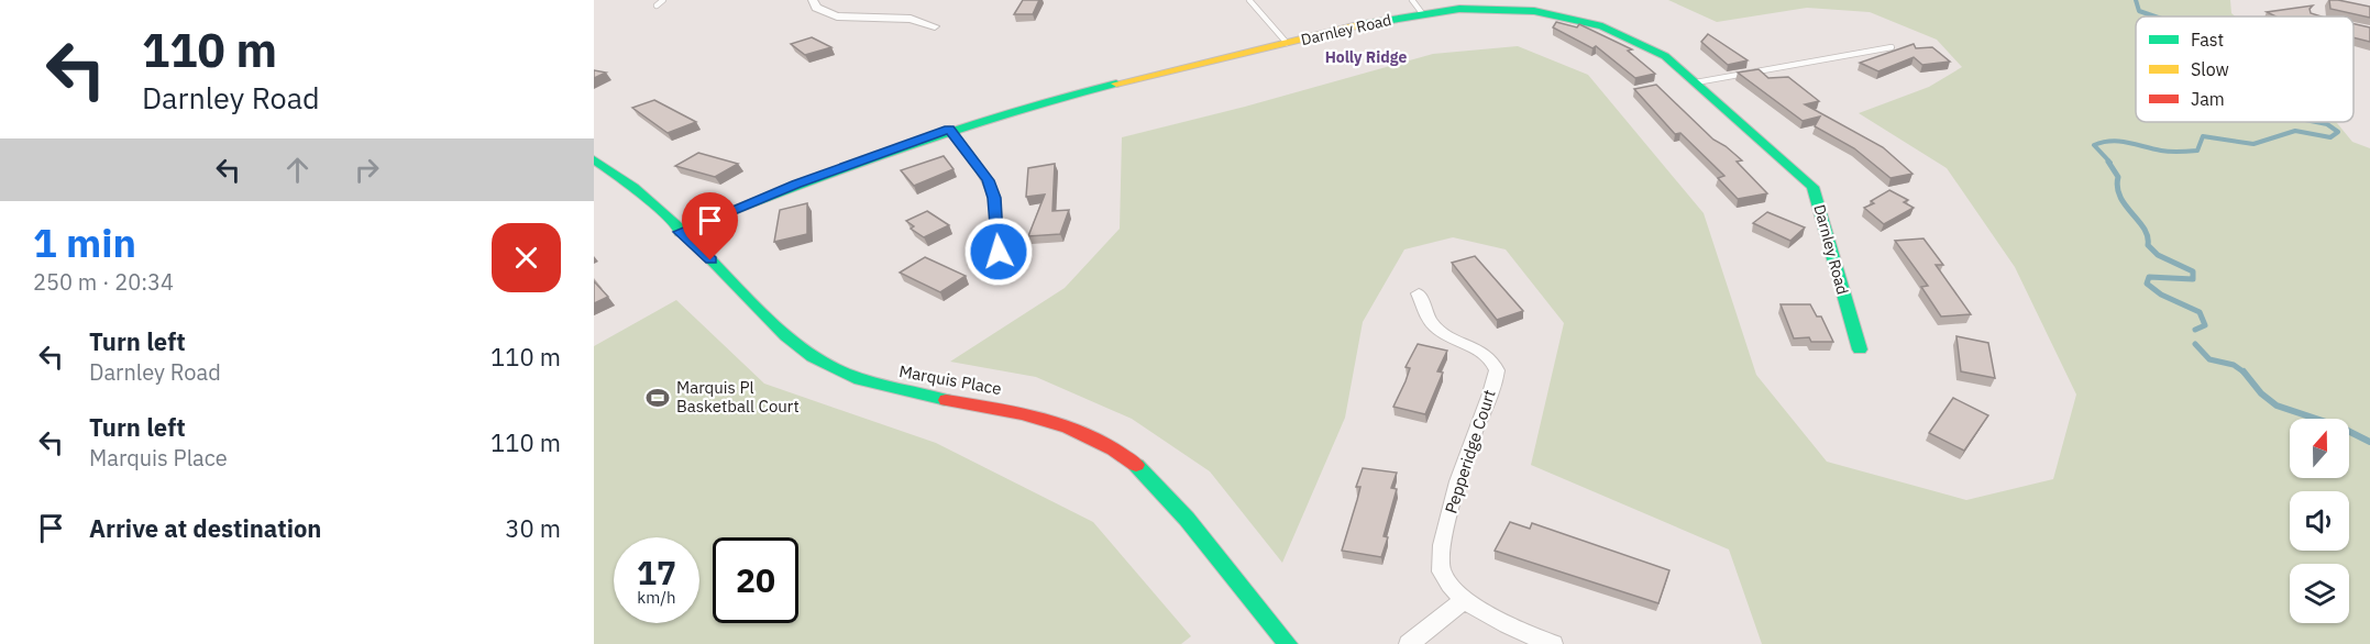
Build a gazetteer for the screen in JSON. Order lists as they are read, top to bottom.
{
  "streets": {
    "street": ["Darnley Road", "Marquis Place", "Pepperidge Court"]
  },
  "crossings": [
    ["Darnley Road", "Marquis Place"]
  ],
  "districts": ["Holly Ridge"],
  "places": {
    "sports": ["Marquis Pl Basketball Court"]
  },
  "legend": ["Fast", "Slow", "Jam"],
  "north": "top",
  "page": {
    "turn": ["110 m", "Darnley Road"],
    "heading": ["1 min", "250 m · 20:34"],
    "list": [
      {
        "name": "Turn left",
        "note": "Darnley Road",
        "value": "110 m"
      },
      {
        "name": "Turn left",
        "note": "Marquis Place",
        "value": "110 m"
      },
      {
        "name": "Arrive at destination",
        "value": "30 m"
      }
    ],
    "speed": "17 km/h",
    "limit": "20"
  }
}
